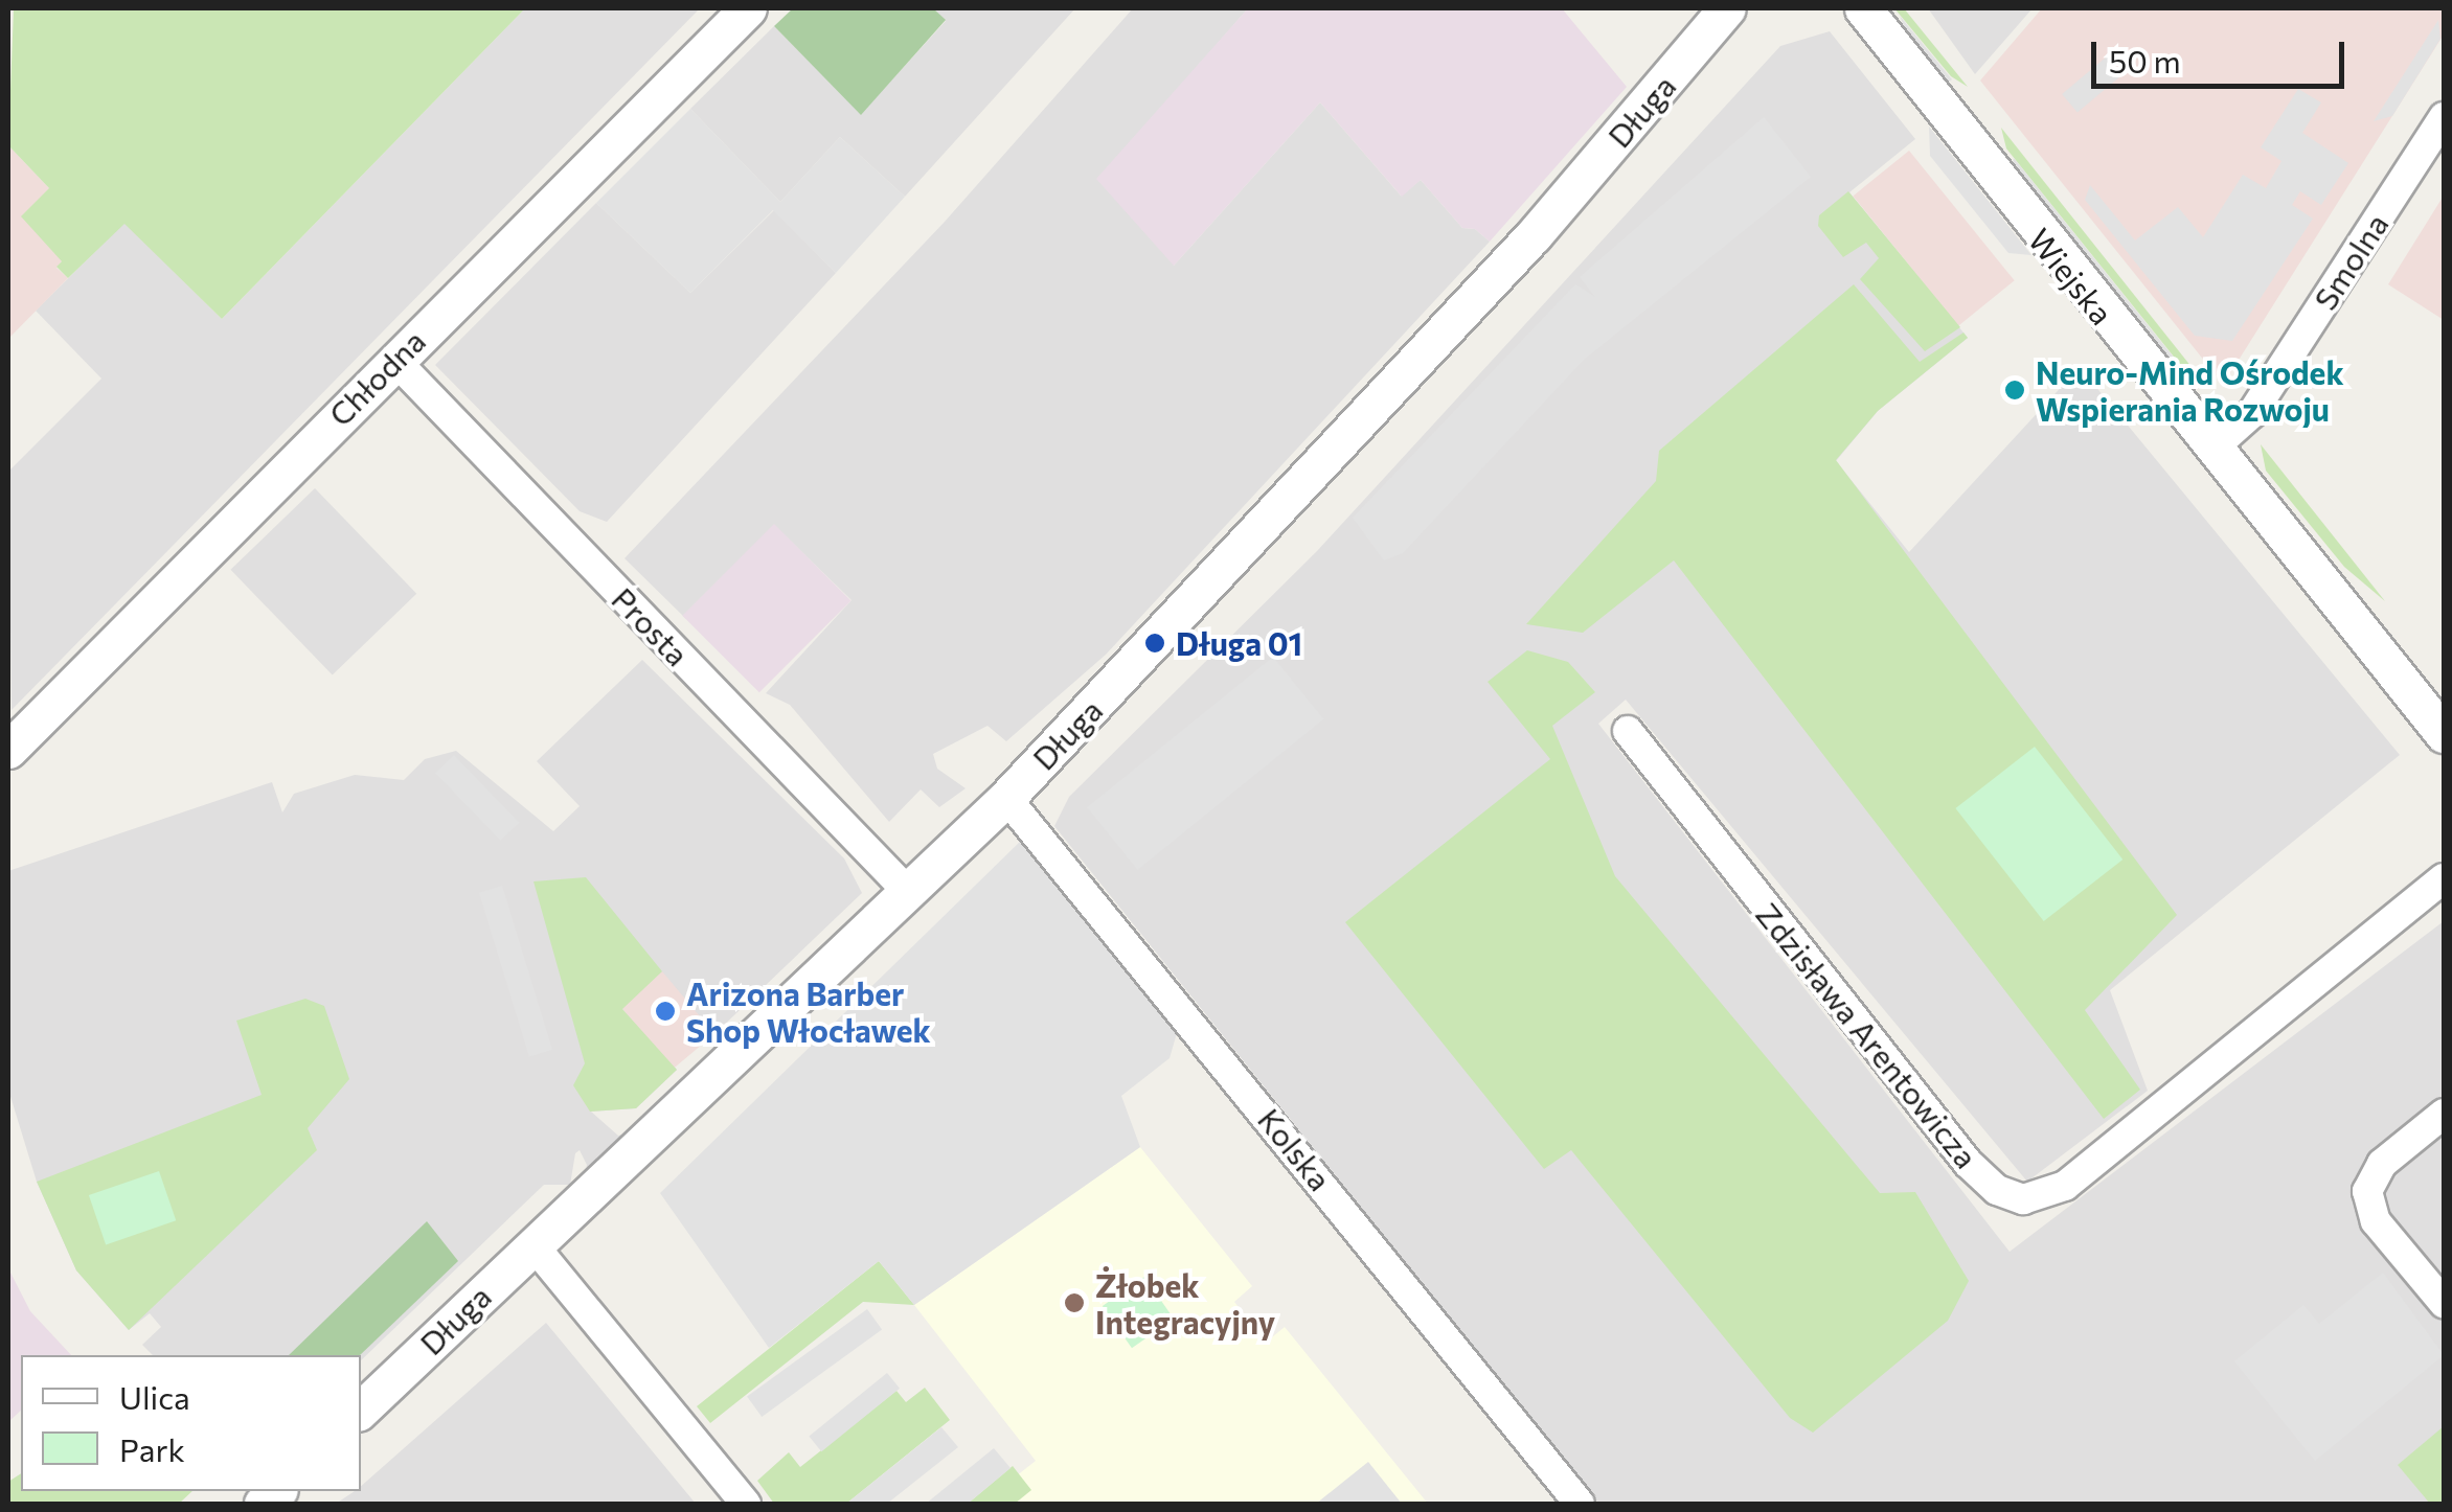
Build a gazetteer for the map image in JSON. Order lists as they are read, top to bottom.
{
  "streets": {
    "street": [
      "Długa",
      "Smolna",
      "Wiejska",
      "Chłodna",
      "Prosta",
      "Zdzisława Arentowicza",
      "Kolska"
    ]
  },
  "crossings": [
    ["Długa", "Prosta"],
    ["Długa", "Kolska"],
    ["Smolna", "Wiejska"],
    ["Chłodna", "Prosta"]
  ],
  "places": [
    "Neuro-Mind Ośrodek Wspierania Rozwoju",
    "Długa 01",
    "Arizona Barber Shop Włocławek",
    "Żłobek Integracyjny"
  ],
  "legend": ["Ulica", "Park"],
  "scale_bar": "50 m"
}
